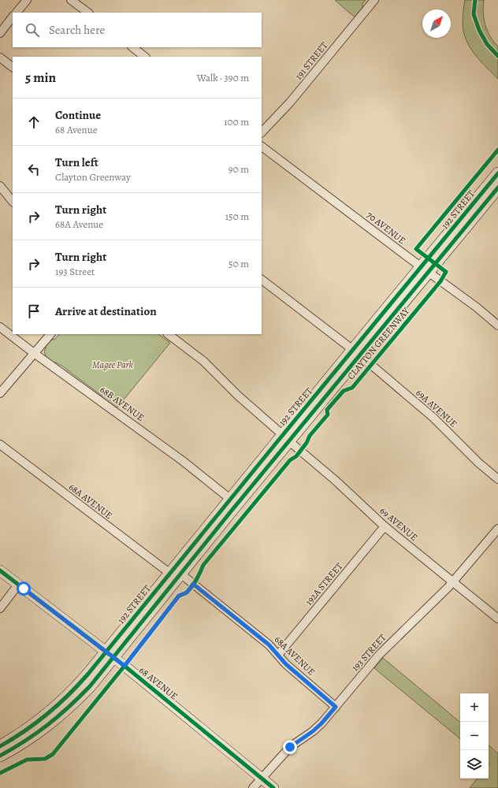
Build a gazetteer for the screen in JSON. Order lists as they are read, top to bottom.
{
  "streets": {
    "main road": ["192 STREET"],
    "street": [
      "191 STREET",
      "70 AVENUE",
      "68B AVENUE",
      "69A AVENUE",
      "68A AVENUE",
      "69 AVENUE",
      "192A STREET",
      "193 STREET",
      "68 AVENUE"
    ],
    "cycle path": ["CLAYTON GREENWAY"]
  },
  "crossings": [
    ["192 STREET", "70 AVENUE"],
    ["192 STREET", "68B AVENUE"],
    ["192 STREET", "69A AVENUE"],
    ["192 STREET", "68A AVENUE"],
    ["192 STREET", "69 AVENUE"],
    ["192 STREET", "68 AVENUE"],
    ["68A AVENUE", "192A STREET"],
    ["68A AVENUE", "193 STREET"],
    ["69 AVENUE", "192A STREET"],
    ["69 AVENUE", "193 STREET"],
    ["193 STREET", "68 AVENUE"]
  ],
  "parks": ["Magee Park"],
  "north": "top right",
  "page": {
    "search": "Search here",
    "heading": ["5 min", "Walk · 390 m"],
    "list": [
      ["Continue", "68 Avenue", "100 m"],
      ["Turn left", "Clayton Greenway", "90 m"],
      ["Turn right", "68A Avenue", "150 m"],
      ["Turn right", "193 Street", "50 m"],
      "Arrive at destination"
    ],
    "map_buttons": ["+", "−"]
  }
}
